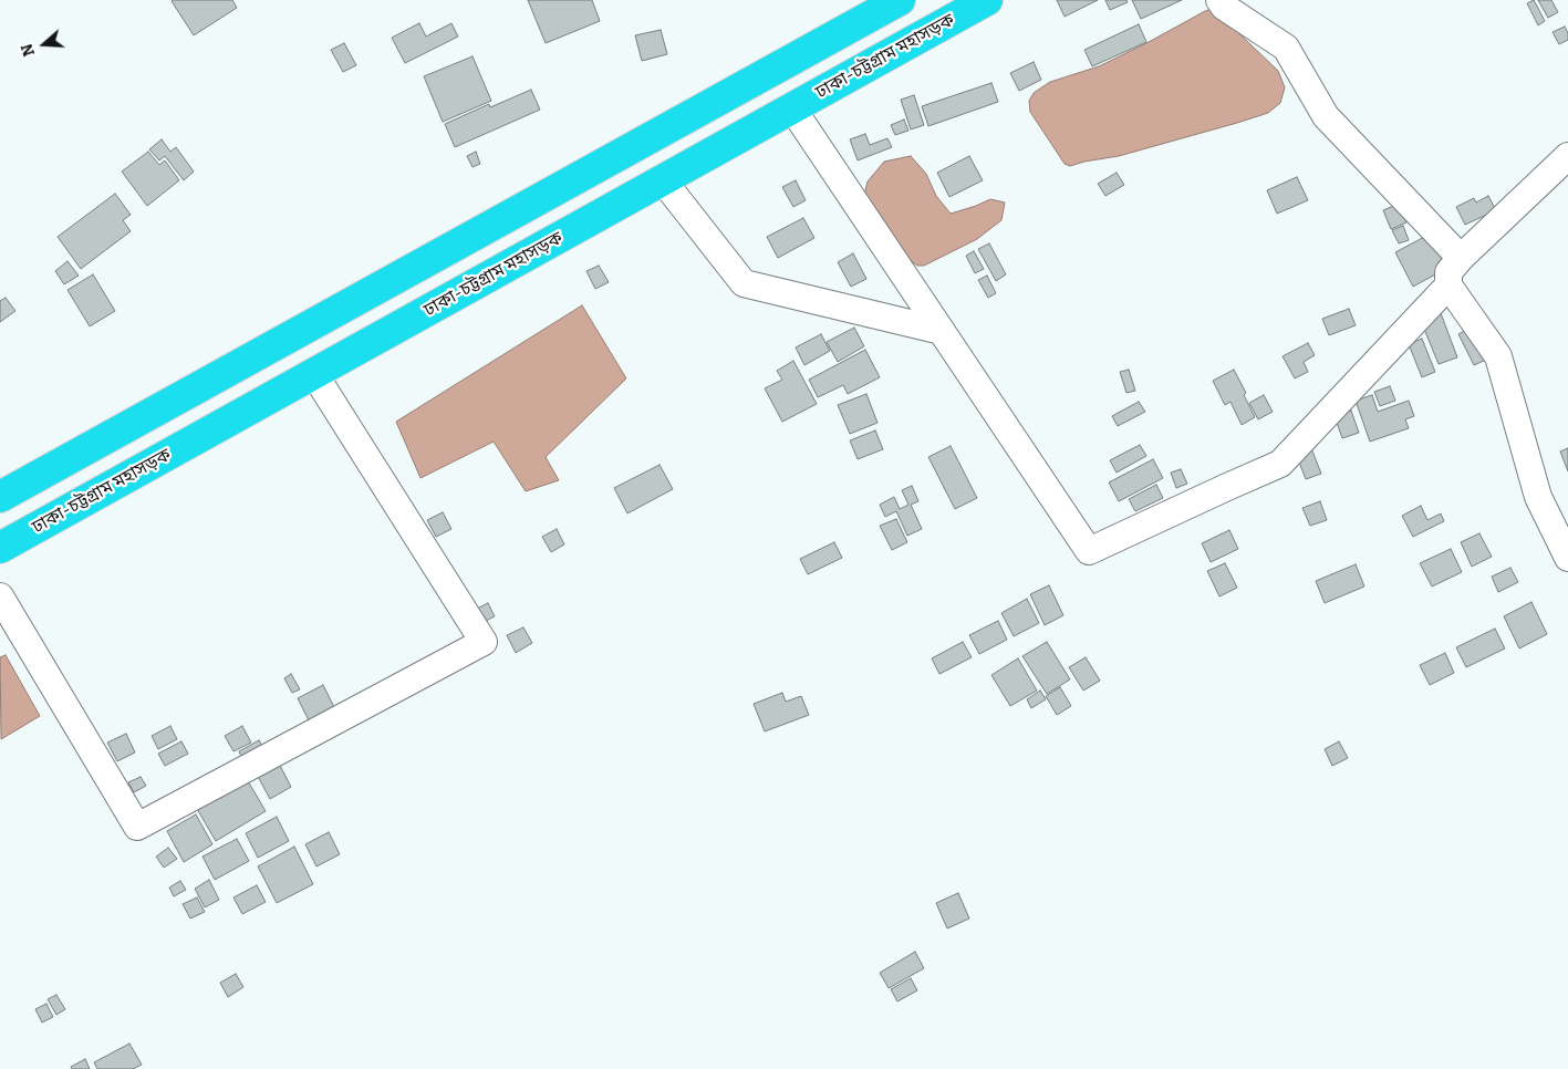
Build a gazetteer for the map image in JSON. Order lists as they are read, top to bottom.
{
  "streets": {
    "highway": ["ঢাকা-চট্টগ্রাম মহাসড়ক"]
  },
  "north": "left"
}
